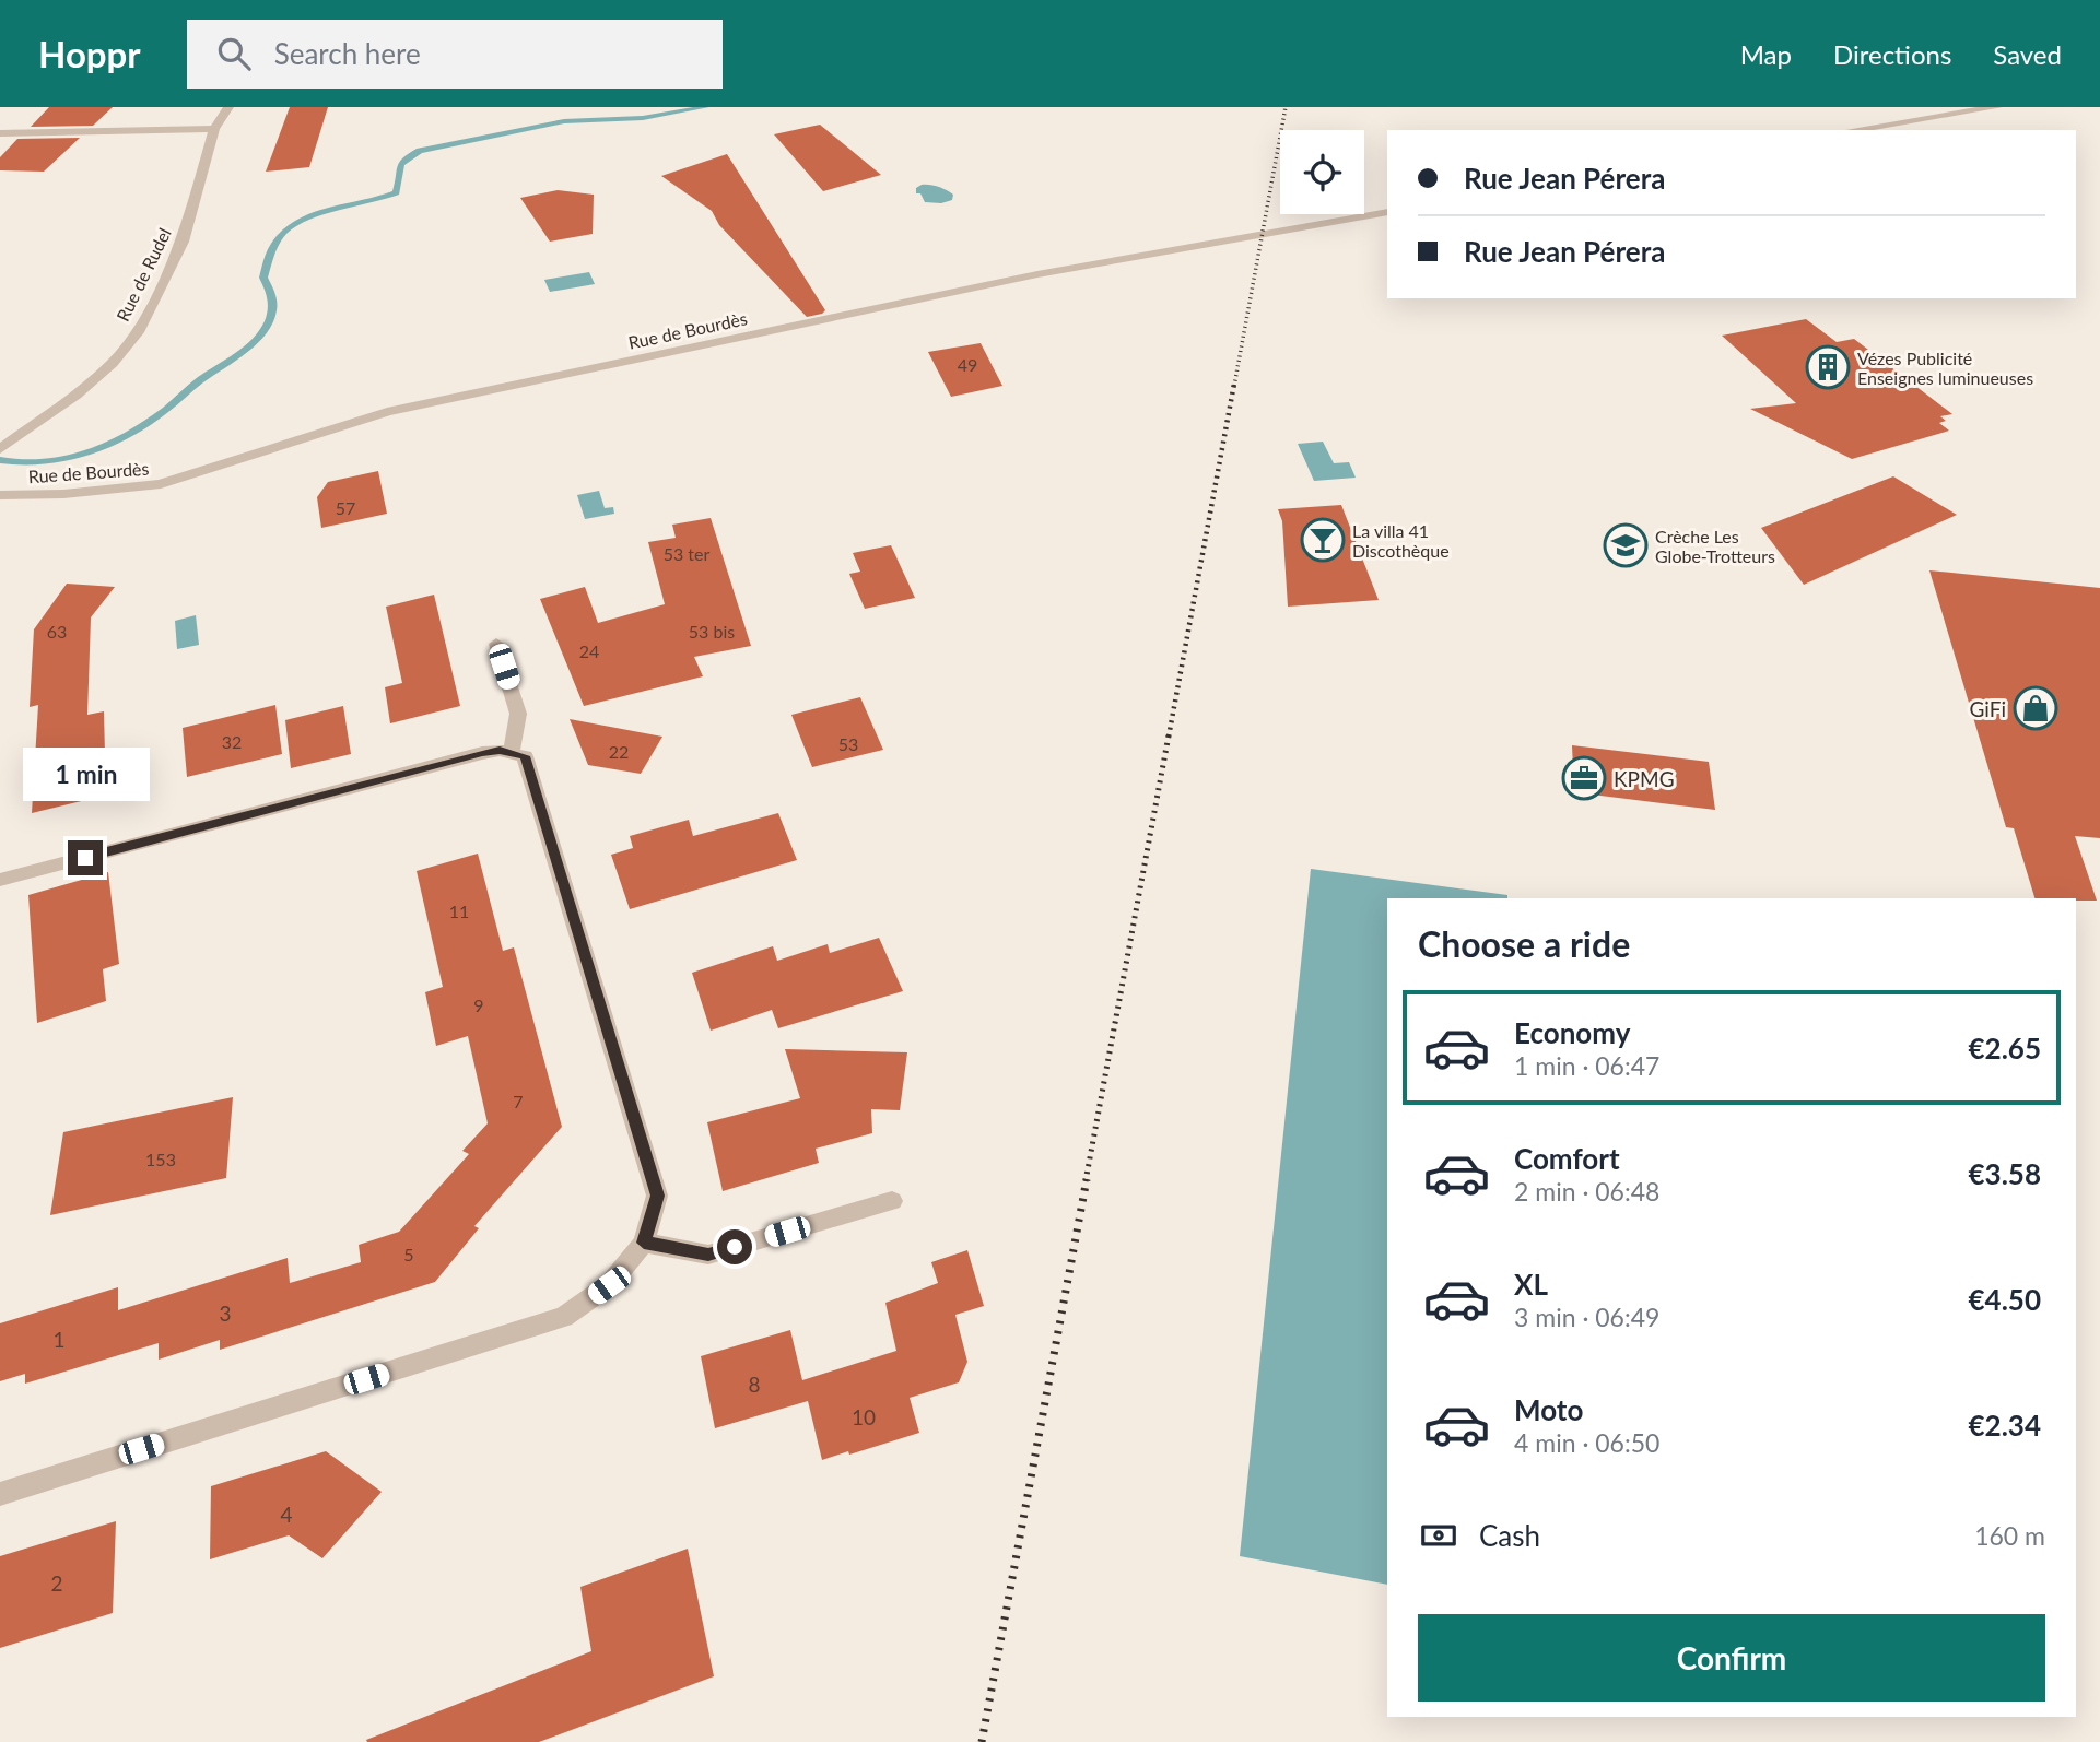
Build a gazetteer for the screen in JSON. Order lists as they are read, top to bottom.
{
  "streets": {
    "street": ["Rue de Rudel", "Rue de Bourdès"]
  },
  "places": {
    "building": ["Vézes Publicité Enseignes luminueuses"],
    "bar": ["La villa 41 Discothèque"],
    "school or university": ["Crèche Les Globe-Trotteurs"],
    "shop": ["GiFi"],
    "office": ["KPMG"]
  },
  "house_numbers": [
    "49",
    "57",
    "53 ter",
    "63",
    "53 bis",
    "24",
    "32",
    "53",
    "22",
    "11",
    "9",
    "7",
    "153",
    "5",
    "3",
    "1",
    "8",
    "10",
    "4",
    "2"
  ],
  "page": {
    "header": "Hoppr",
    "search": "Search here",
    "nav": ["Map", "Directions", "Saved"],
    "banner": ["Rue Jean Pérera", "Rue Jean Pérera"],
    "bubble": "1 min",
    "heading": "Choose a ride",
    "list": [
      {
        "name": "Economy",
        "note": "1 min · 06:47",
        "value": "€2.65"
      },
      {
        "name": "Comfort",
        "note": "2 min · 06:48",
        "value": "€3.58"
      },
      {
        "name": "XL",
        "note": "3 min · 06:49",
        "value": "€4.50"
      },
      {
        "name": "Moto",
        "note": "4 min · 06:50",
        "value": "€2.34"
      }
    ],
    "pay": ["Cash", "160 m"],
    "buttons": "Confirm"
  }
}
